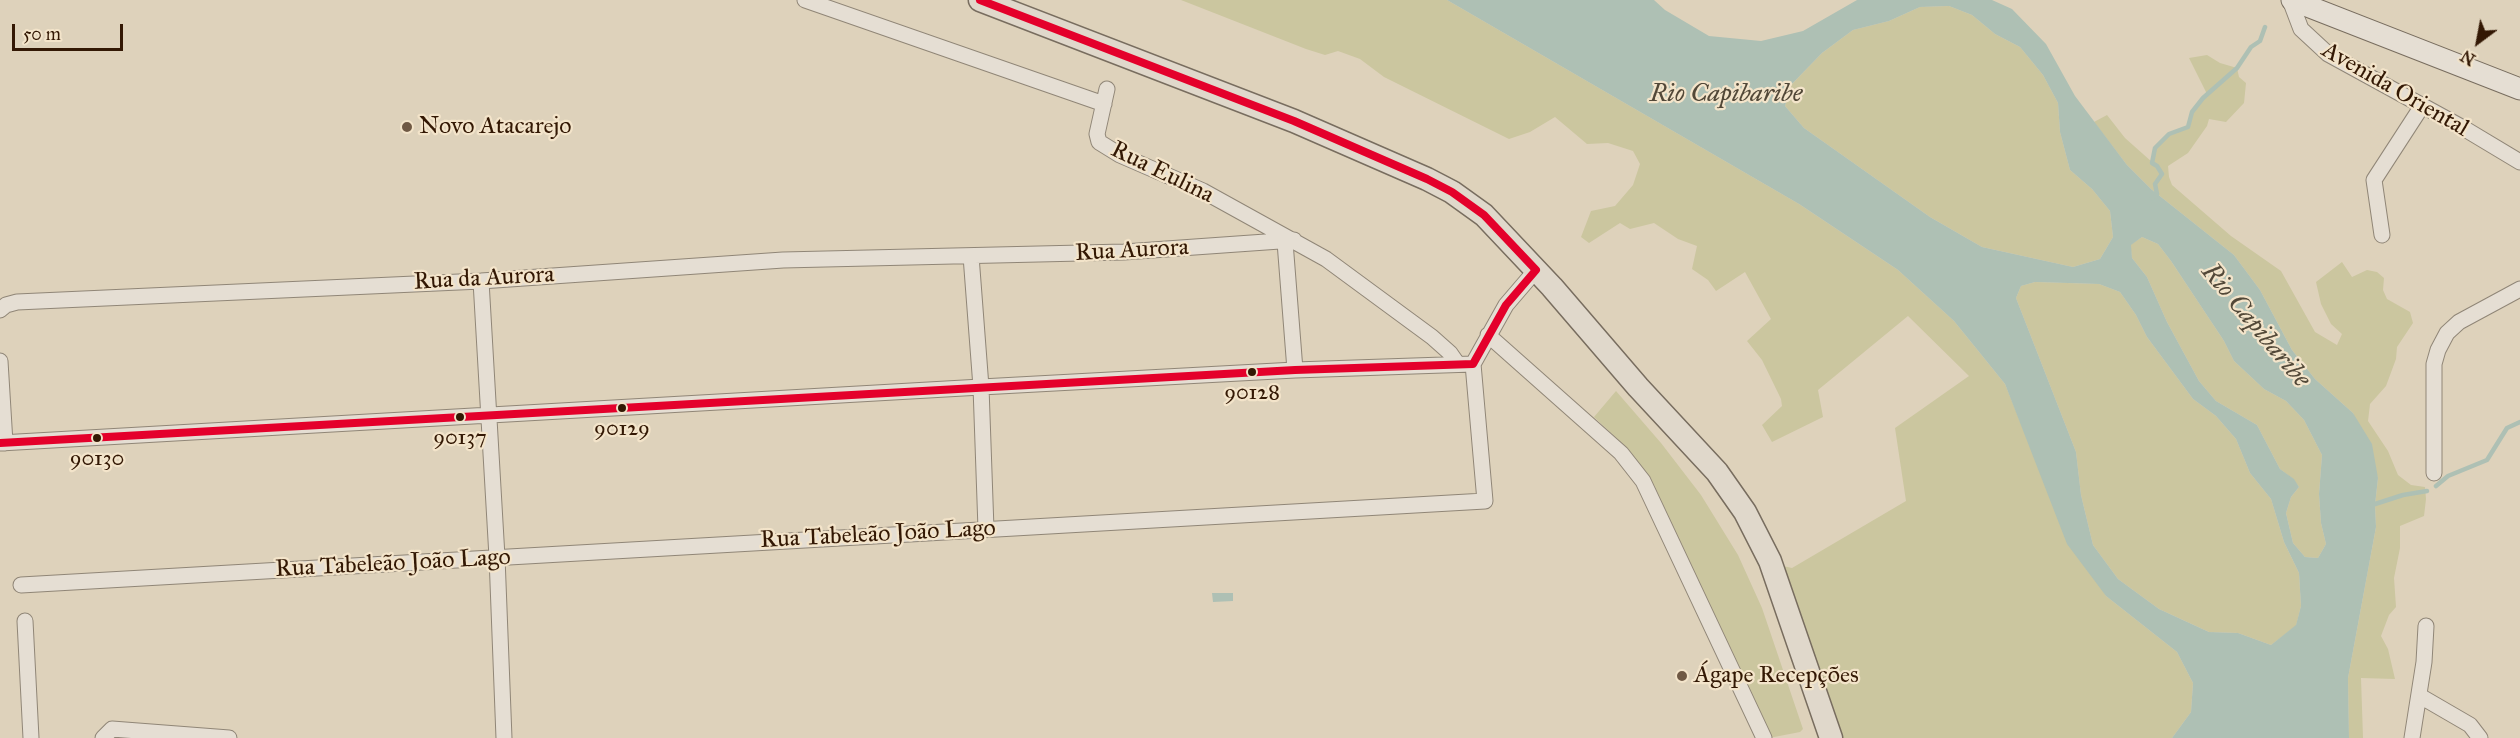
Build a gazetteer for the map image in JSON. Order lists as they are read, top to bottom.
{
  "streets": {
    "street": [
      "Avenida Oriental",
      "Rua Eulina",
      "Rua Aurora",
      "Rua da Aurora",
      "Rua Tabeleão João Lago"
    ]
  },
  "crossings": [
    ["Rua Eulina", "Rua Aurora"],
    ["Rua Aurora", "Rua da Aurora"]
  ],
  "water": ["Rio Capibaribe"],
  "places": [
    "Novo Atacarejo",
    "90128",
    "90129",
    "90137",
    "90130",
    "Ágape Recepções"
  ],
  "scale_bar": "50 m",
  "north": "bottom left"
}
